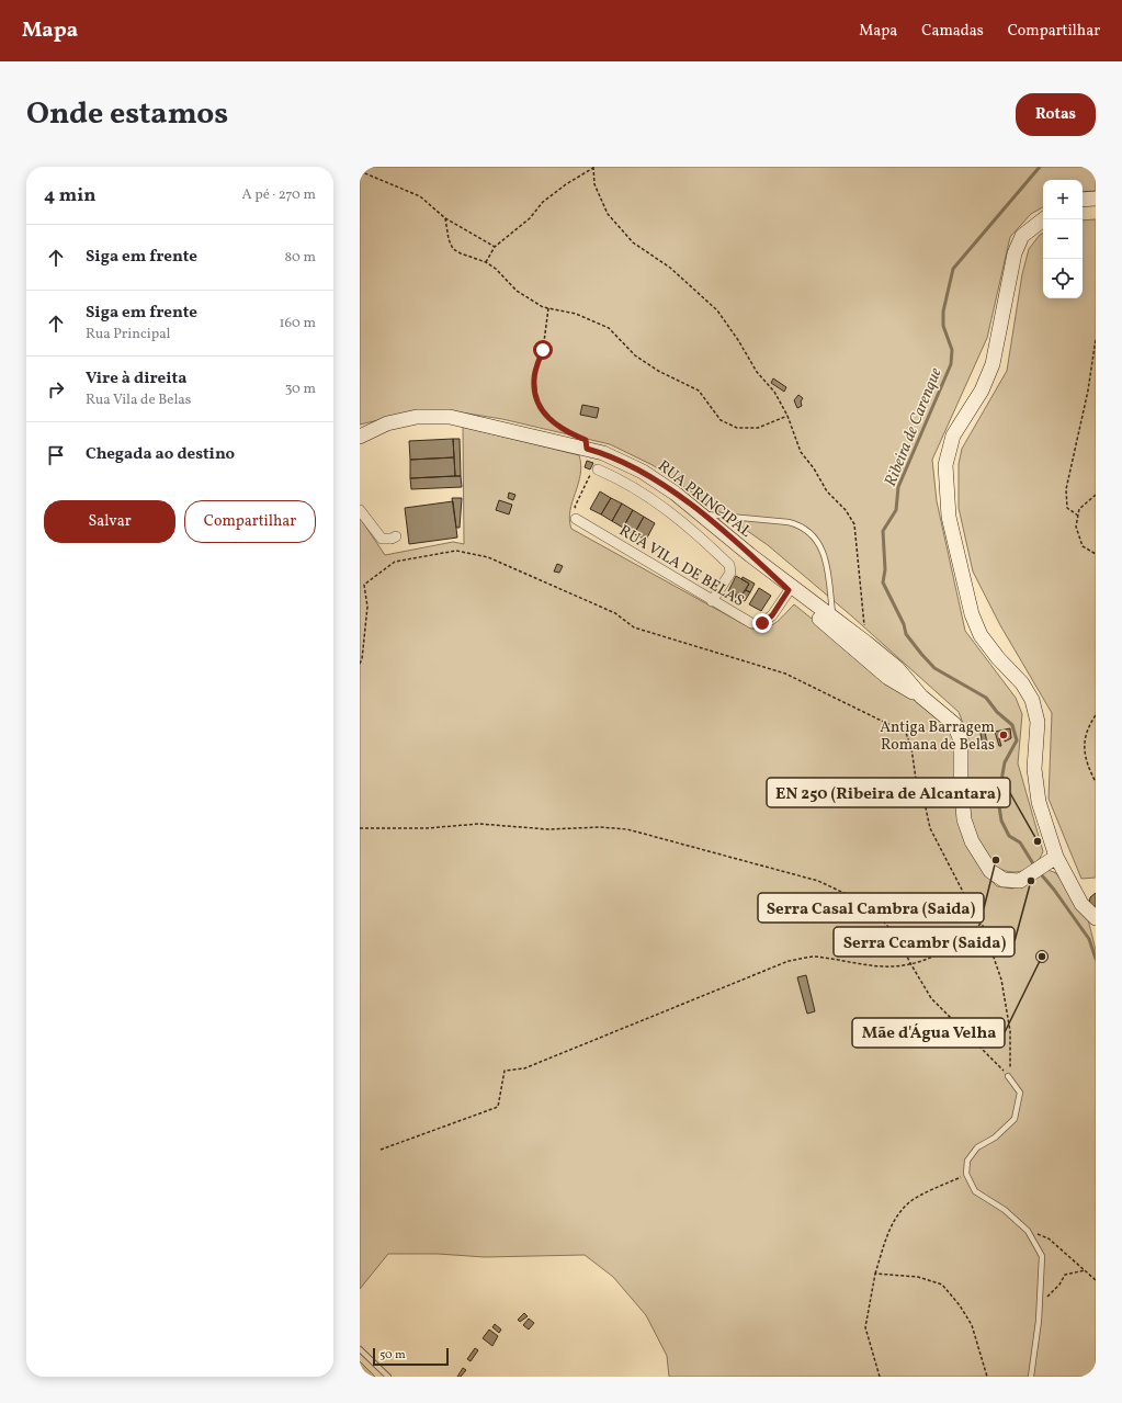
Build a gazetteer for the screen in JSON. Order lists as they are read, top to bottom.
{
  "streets": {
    "street": ["RUA PRINCIPAL", "RUA VILA DE BELAS"]
  },
  "crossings": [
    ["RUA PRINCIPAL", "RUA VILA DE BELAS"]
  ],
  "water": ["Ribeira de Carenque"],
  "places": [
    "Antiga Barragem Romana de Belas",
    "EN 250 (Ribeira de Alcantara)",
    "Serra Casal Cambra (Saida)",
    "Serra Ccambr (Saida)",
    "Mãe d'Água Velha"
  ],
  "scale_bar": "50 m",
  "page": {
    "header": "Mapa",
    "nav": ["Mapa", "Camadas", "Compartilhar"],
    "title": "Onde estamos",
    "buttons": [
      "Rotas",
      ["Salvar", "Compartilhar"]
    ],
    "heading": ["4 min", "A pé · 270 m"],
    "map_buttons": ["+", "−"],
    "list": [
      ["Siga em frente", "80 m"],
      ["Siga em frente", "Rua Principal", "160 m"],
      ["Vire à direita", "Rua Vila de Belas", "30 m"],
      "Chegada ao destino"
    ],
    "scale": "50 m"
  }
}
